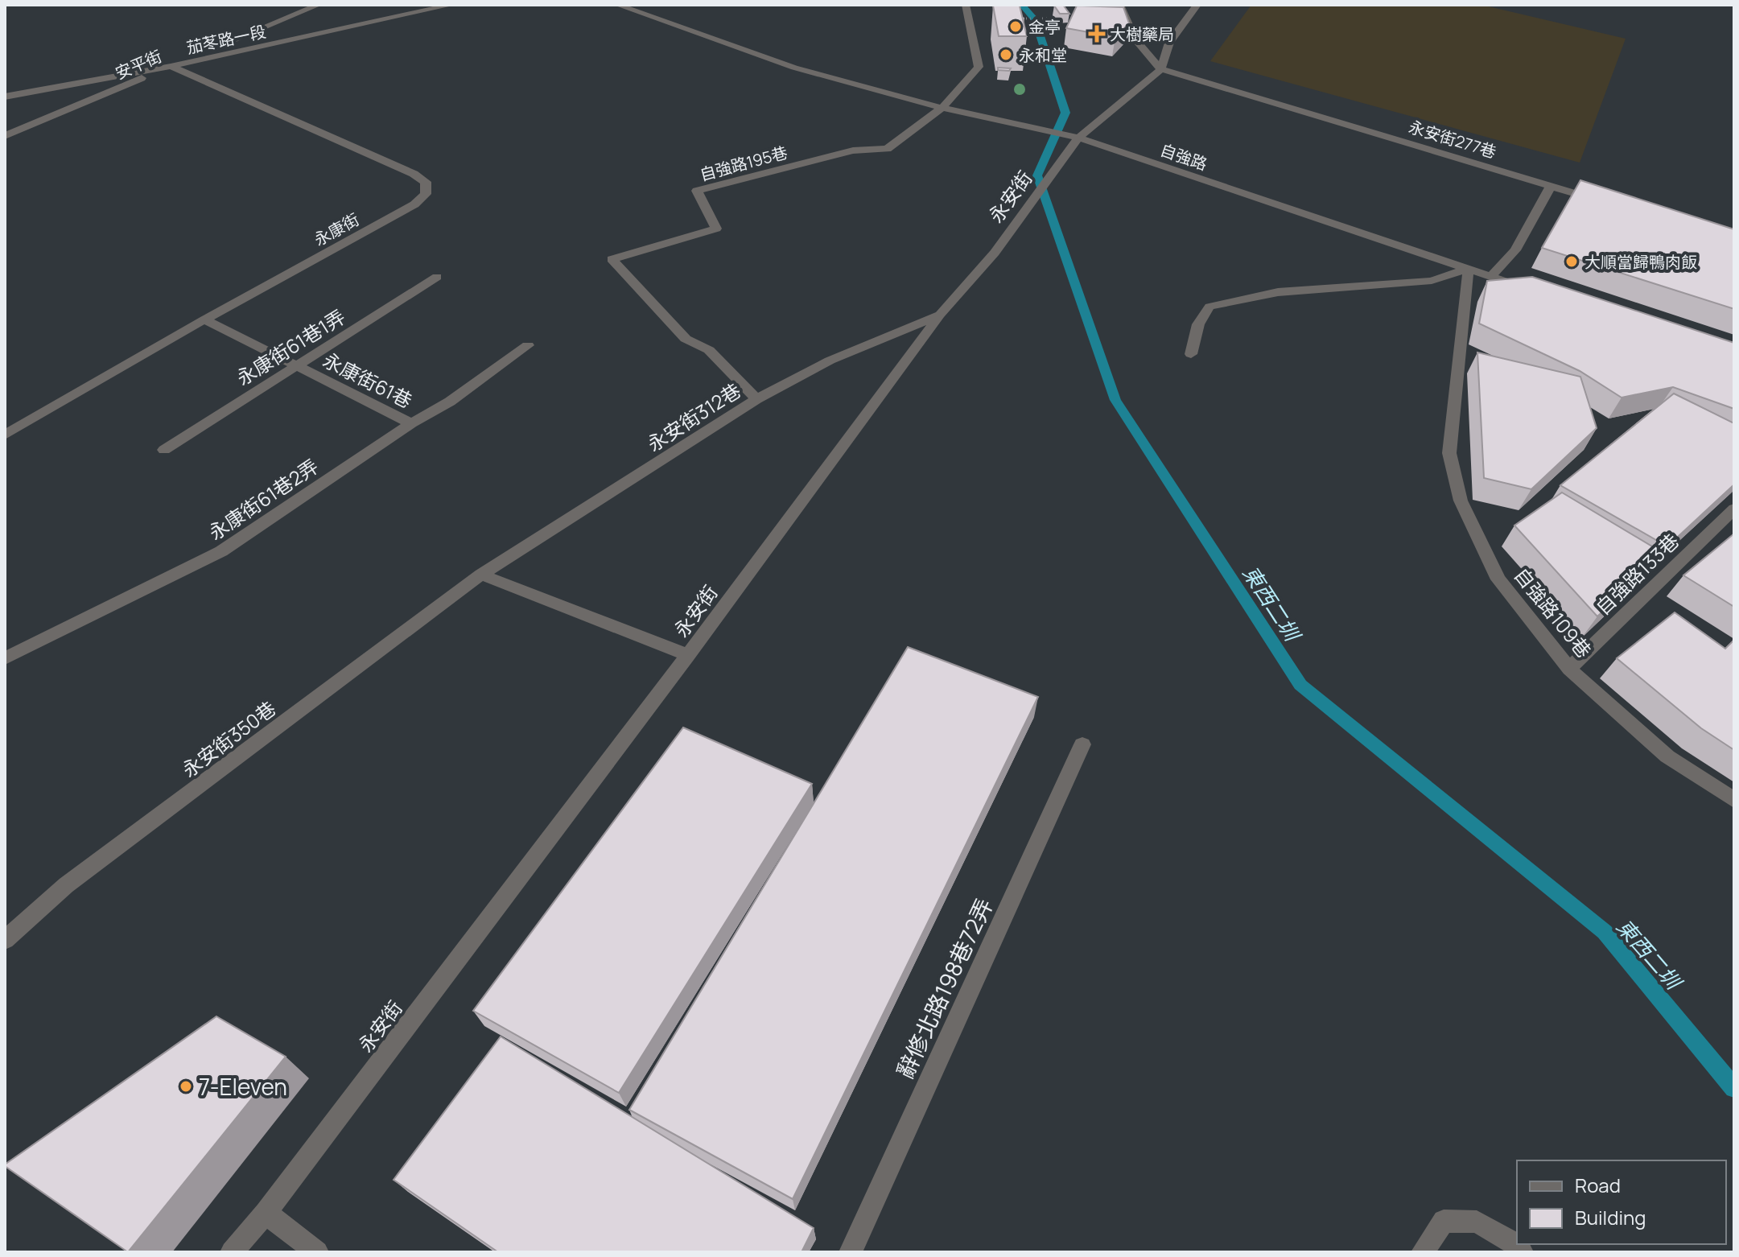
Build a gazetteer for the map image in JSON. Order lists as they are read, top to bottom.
{
  "streets": {
    "street": [
      "茄苳路一段",
      "安平街",
      "永安街277巷",
      "自強路",
      "自強路195巷",
      "永安街",
      "永康街",
      "永康街61巷1弄",
      "永康街61巷",
      "永安街312巷",
      "永康街61巷2弄",
      "自強路133巷",
      "自強路109巷",
      "永安街350巷",
      "辭修北路198巷72弄"
    ]
  },
  "crossings": [
    ["茄苳路一段", "安平街"],
    ["茄苳路一段", "永康街"],
    ["安平街", "永康街"],
    ["永安街277巷", "永安街"],
    ["自強路", "自強路195巷"],
    ["自強路", "永安街"],
    ["自強路", "自強路109巷"],
    ["自強路195巷", "永安街312巷"],
    ["永安街", "永安街312巷"],
    ["永康街", "永康街61巷"],
    ["永康街61巷1弄", "永康街61巷"],
    ["永康街61巷", "永康街61巷2弄"],
    ["永安街312巷", "永安街350巷"],
    ["自強路133巷", "自強路109巷"]
  ],
  "water": ["東西二圳"],
  "places": {
    "other": [
      "金亭",
      "永和堂",
      "大順當歸鴨肉飯",
      "7-Eleven"
    ],
    "health": ["大樹藥局"]
  },
  "legend": ["Road", "Building"]
}
